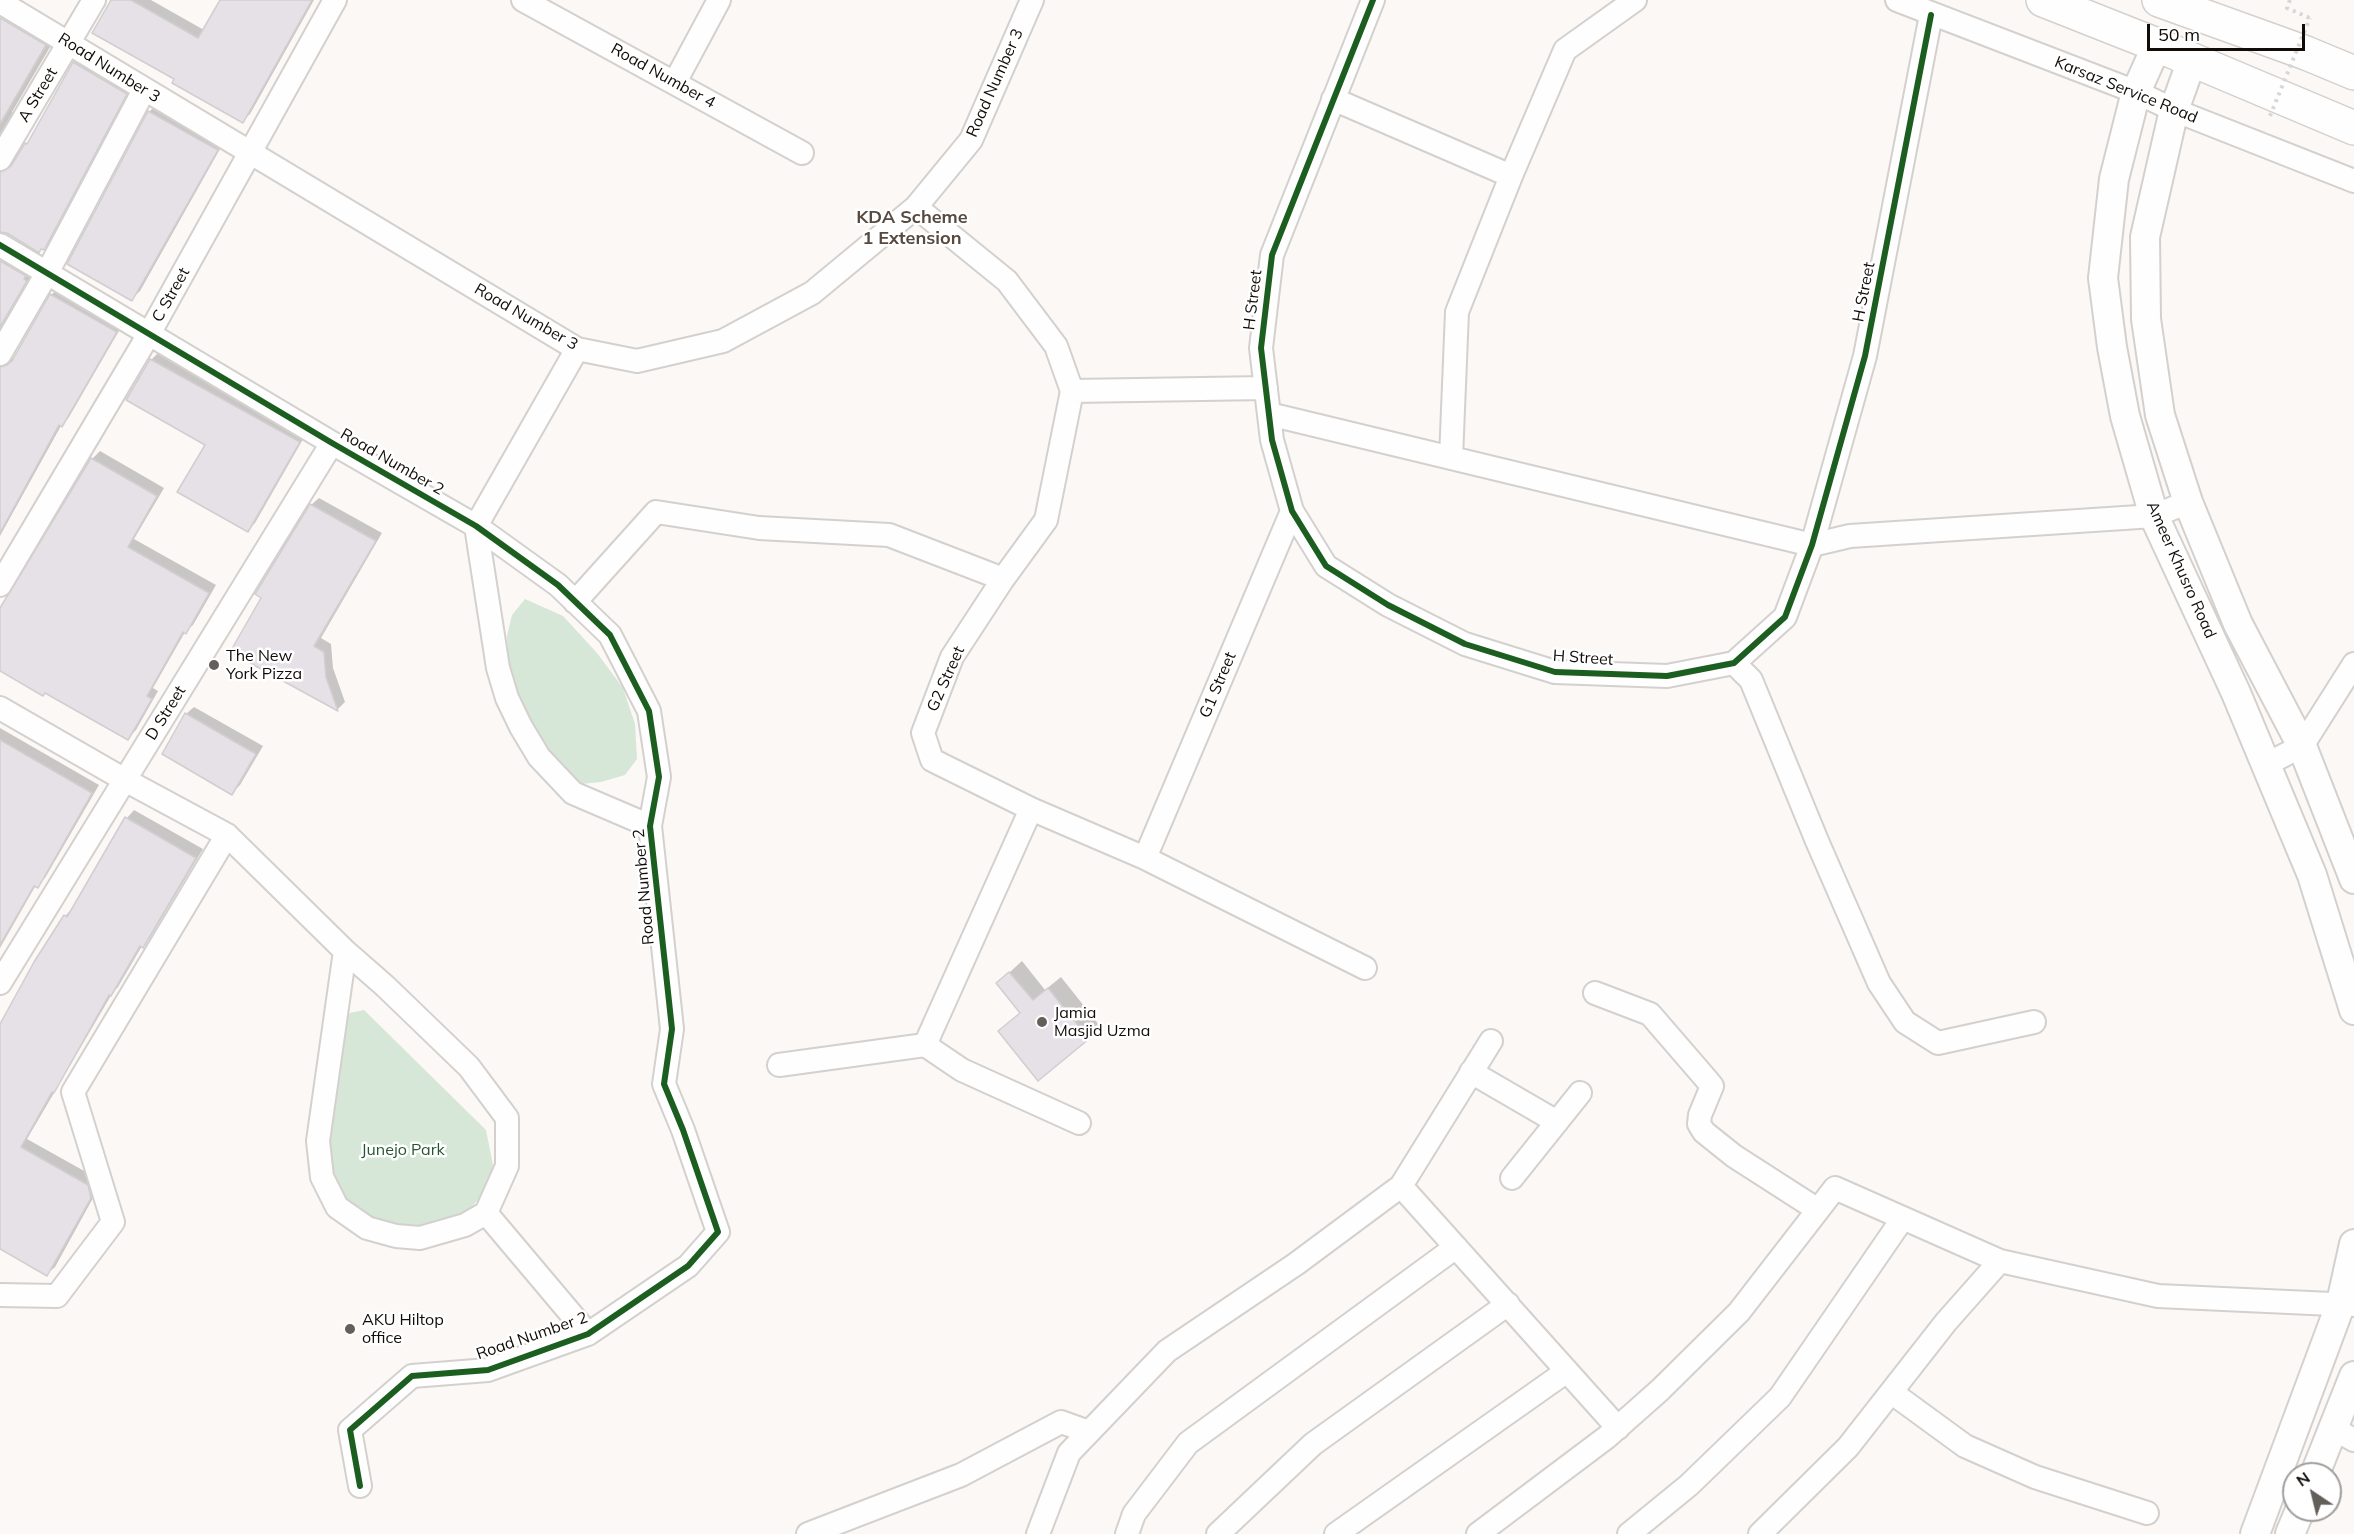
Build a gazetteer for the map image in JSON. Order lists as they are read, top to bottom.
{
  "streets": {
    "main road": ["Ameer Khusro Road"],
    "street": [
      "Road Number 3",
      "Road Number 4",
      "Karsaz Service Road",
      "A Street",
      "H Street",
      "C Street",
      "Road Number 2",
      "G2 Street",
      "G1 Street",
      "D Street"
    ]
  },
  "crossings": [
    ["Road Number 3", "A Street"],
    ["Road Number 3", "C Street"],
    ["Karsaz Service Road", "H Street"],
    ["Karsaz Service Road", "Ameer Khusro Road"],
    ["H Street", "G1 Street"],
    ["C Street", "Road Number 2"],
    ["Road Number 2", "D Street"],
    ["G2 Street", "G1 Street"]
  ],
  "districts": ["KDA Scheme 1 Extension"],
  "parks": ["Junejo Park"],
  "places": ["The New York Pizza", "Jamia Masjid Uzma", "AKU Hiltop office"],
  "scale_bar": "50 m",
  "north": "top left"
}
